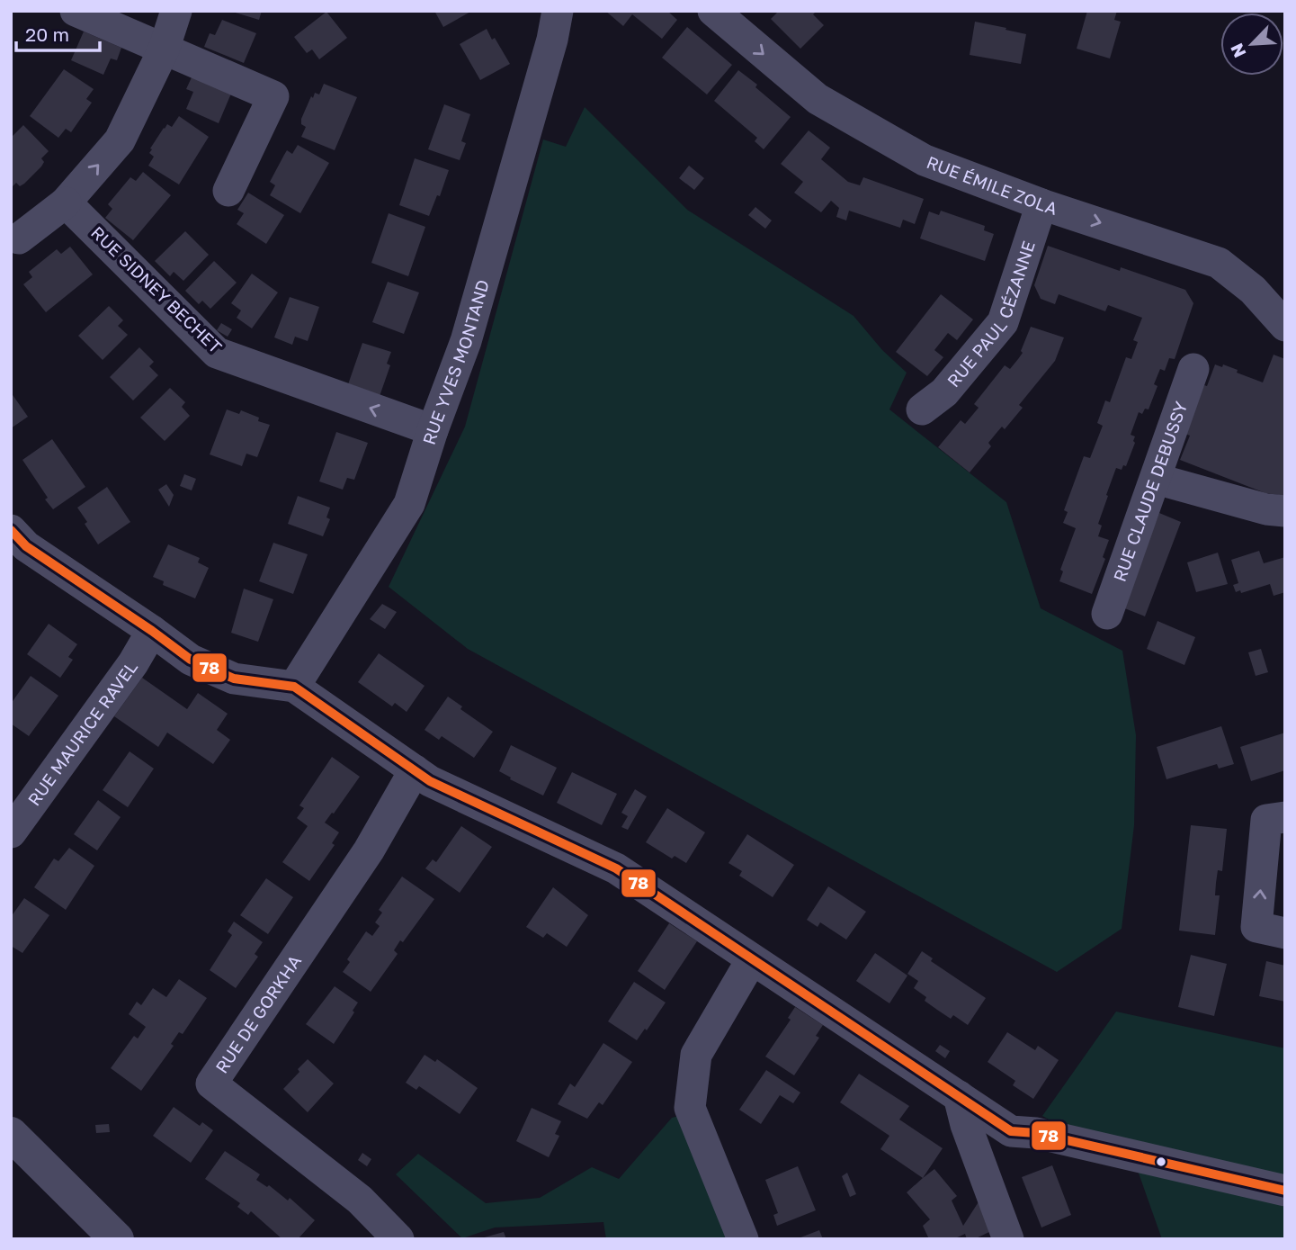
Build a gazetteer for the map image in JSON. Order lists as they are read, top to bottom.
{
  "streets": {
    "street": [
      "RUE ÉMILE ZOLA",
      "RUE SIDNEY BECHET",
      "RUE PAUL CÉZANNE",
      "RUE YVES MONTAND",
      "RUE CLAUDE DEBUSSY",
      "RUE MAURICE RAVEL",
      "RUE DE GORKHA"
    ]
  },
  "crossings": [
    ["RUE ÉMILE ZOLA", "RUE PAUL CÉZANNE"],
    ["RUE SIDNEY BECHET", "RUE YVES MONTAND"]
  ],
  "one_way": ["RUE ÉMILE ZOLA"],
  "lines": ["transit line 78"],
  "scale_bar": "20 m",
  "north": "bottom left"
}
